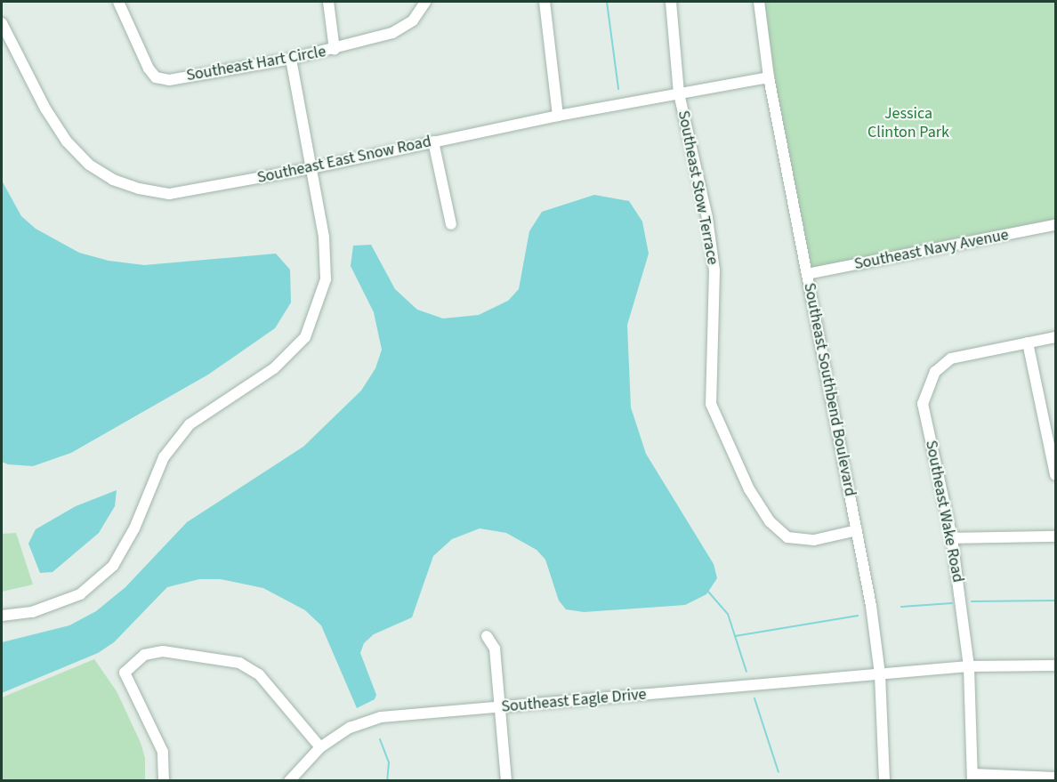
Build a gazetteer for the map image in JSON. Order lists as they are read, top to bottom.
{
  "streets": {
    "street": [
      "Southeast Hart Circle",
      "Southeast East Snow Road",
      "Southeast Stow Terrace",
      "Southeast Navy Avenue",
      "Southeast Southbend Boulevard",
      "Southeast Wake Road",
      "Southeast Eagle Drive"
    ]
  },
  "crossings": [
    ["Southeast East Snow Road", "Southeast Stow Terrace"],
    ["Southeast East Snow Road", "Southeast Southbend Boulevard"],
    ["Southeast Stow Terrace", "Southeast Southbend Boulevard"],
    ["Southeast Navy Avenue", "Southeast Southbend Boulevard"],
    ["Southeast Southbend Boulevard", "Southeast Eagle Drive"],
    ["Southeast Wake Road", "Southeast Eagle Drive"]
  ],
  "parks": ["Jessica Clinton Park"]
}
